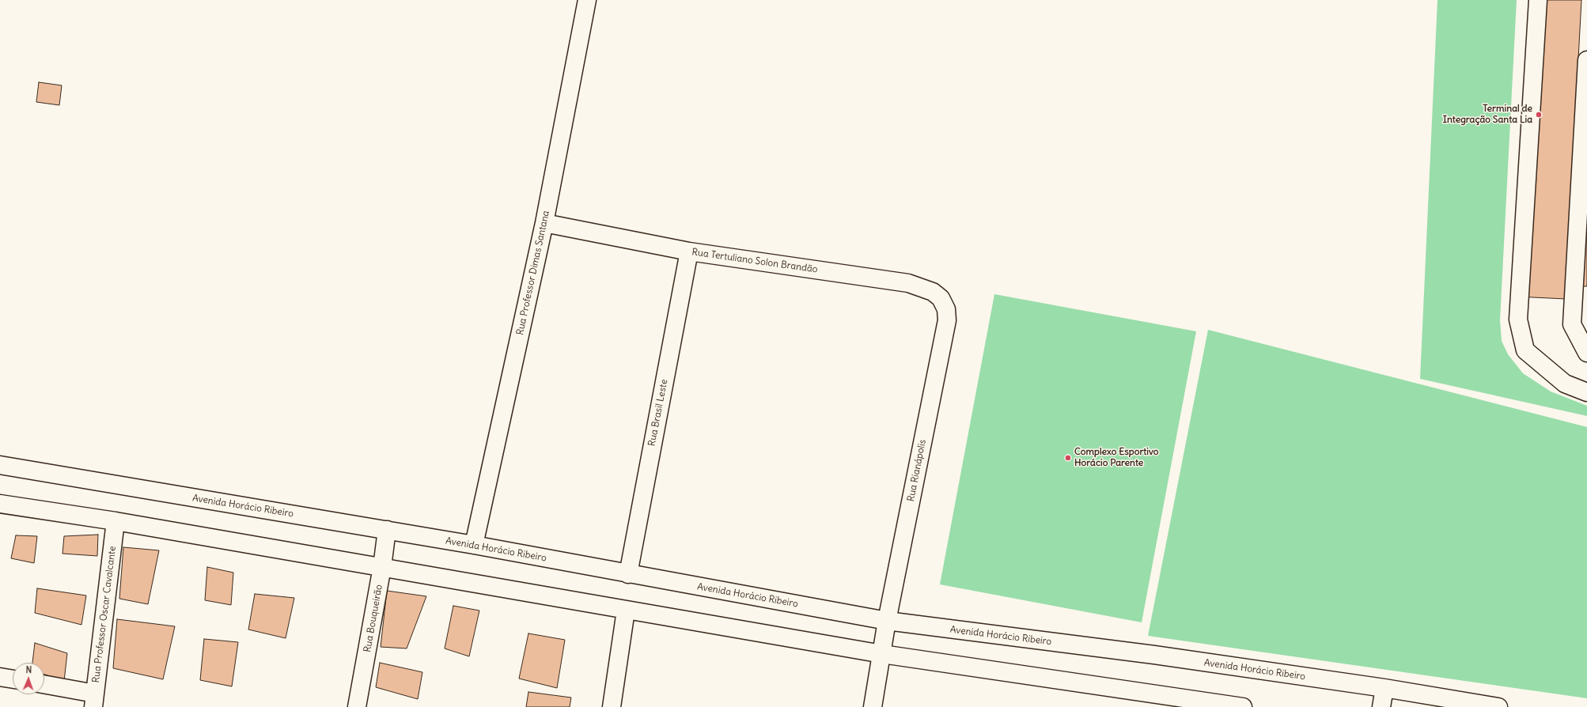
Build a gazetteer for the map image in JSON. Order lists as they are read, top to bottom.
{
  "streets": {
    "street": [
      "Rua Tertuliano Solon Brandão",
      "Rua Professor Dimas Santana",
      "Rua Brasil Leste",
      "Rua Rianápolis",
      "Avenida Horácio Ribeiro",
      "Rua Professor Oscar Cavalcante",
      "Rua Bouqueirão"
    ]
  },
  "crossings": [
    ["Rua Tertuliano Solon Brandão", "Rua Professor Dimas Santana"],
    ["Rua Tertuliano Solon Brandão", "Rua Brasil Leste"],
    ["Rua Tertuliano Solon Brandão", "Rua Rianápolis"],
    ["Rua Professor Dimas Santana", "Avenida Horácio Ribeiro"],
    ["Rua Brasil Leste", "Avenida Horácio Ribeiro"],
    ["Rua Rianápolis", "Avenida Horácio Ribeiro"],
    ["Avenida Horácio Ribeiro", "Rua Bouqueirão"]
  ],
  "places": ["Terminal de Integração Santa Lia", "Complexo Esportivo Horácio Parente"],
  "north": "top"
}
